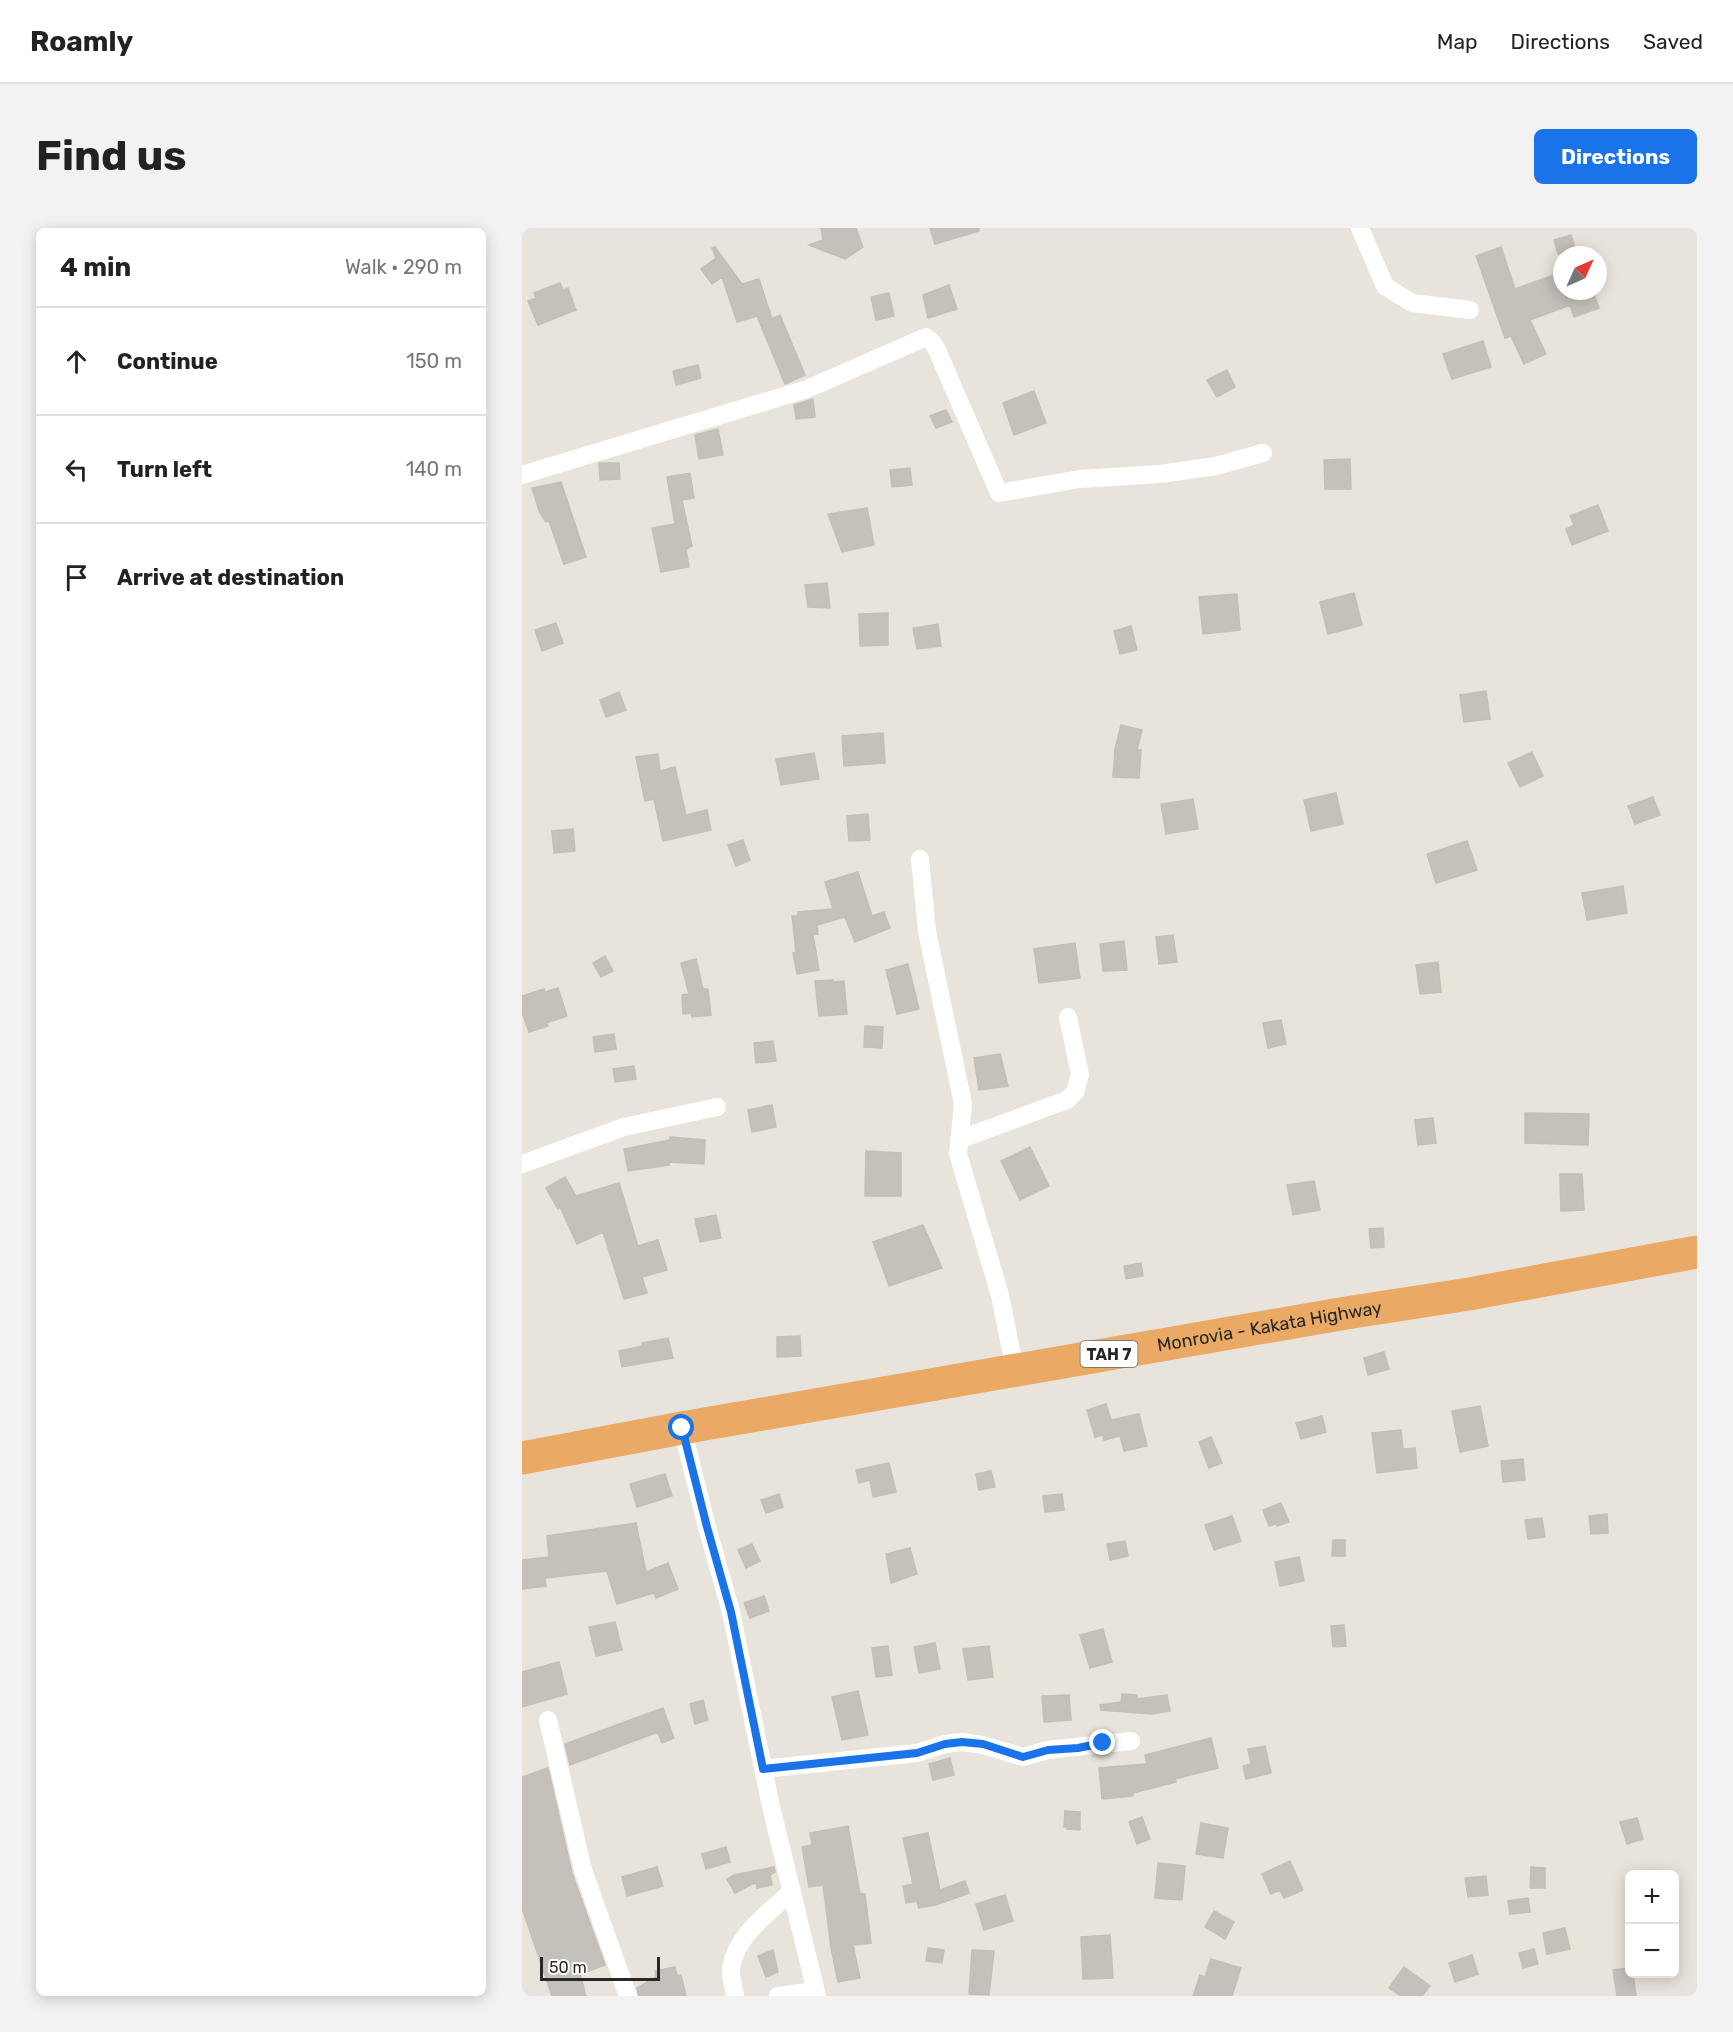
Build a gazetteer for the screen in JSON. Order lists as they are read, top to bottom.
{
  "streets": {
    "highway": ["Monrovia - Kakata Highway", "TAH 7"]
  },
  "scale_bar": "50 m",
  "north": "top right",
  "page": {
    "header": "Roamly",
    "nav": ["Map", "Directions", "Saved"],
    "buttons": "Directions",
    "title": "Find us",
    "heading": ["4 min", "Walk · 290 m"],
    "list": [
      ["Continue", "150 m"],
      ["Turn left", "140 m"],
      "Arrive at destination"
    ],
    "map_buttons": ["+", "−"],
    "scale": "50 m"
  }
}
